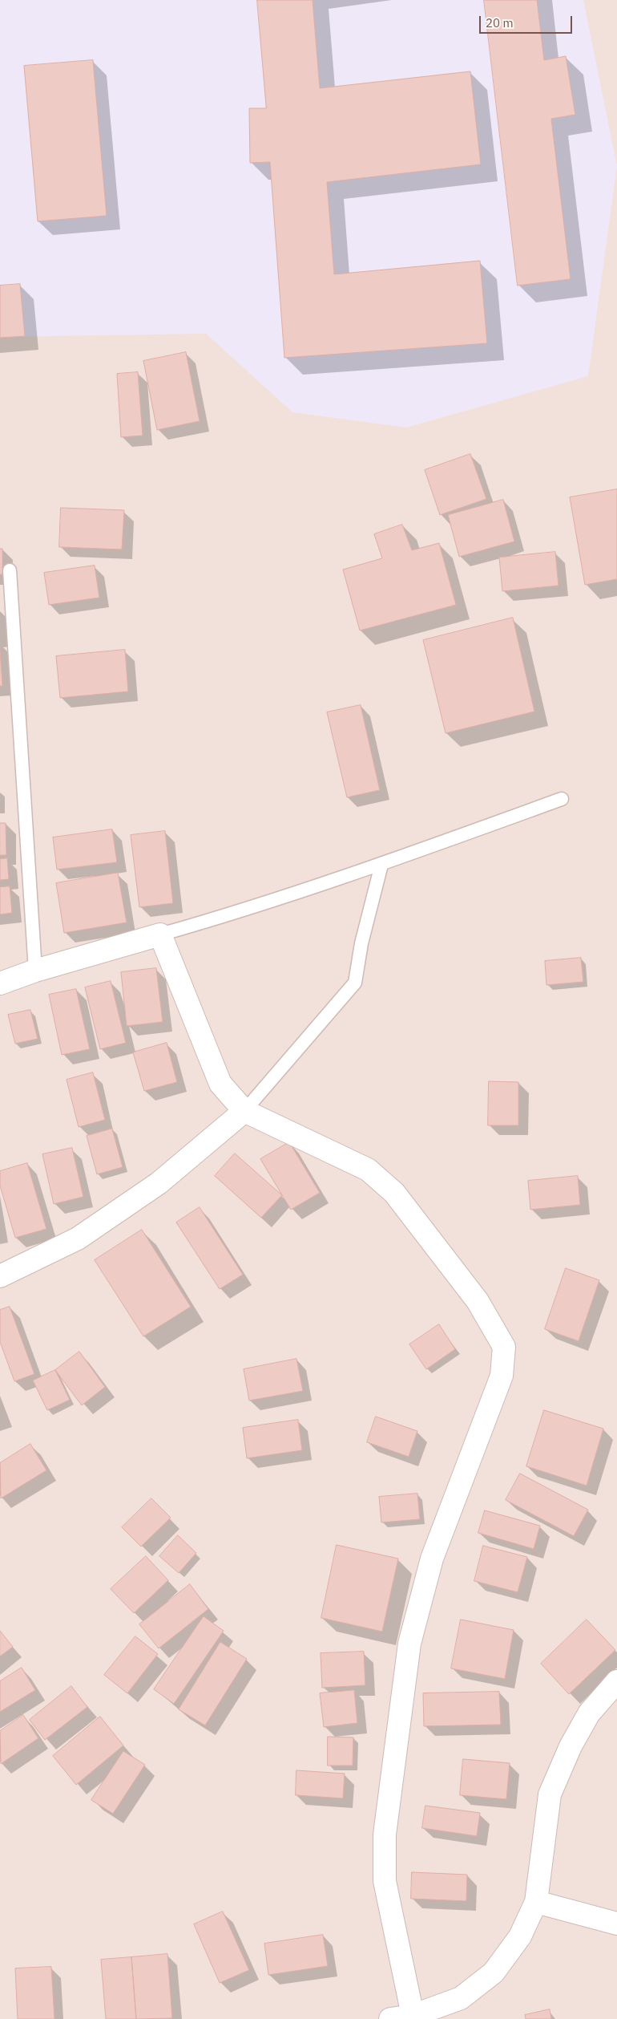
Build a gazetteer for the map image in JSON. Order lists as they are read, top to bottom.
{
  "scale_bar": "20 m"
}
